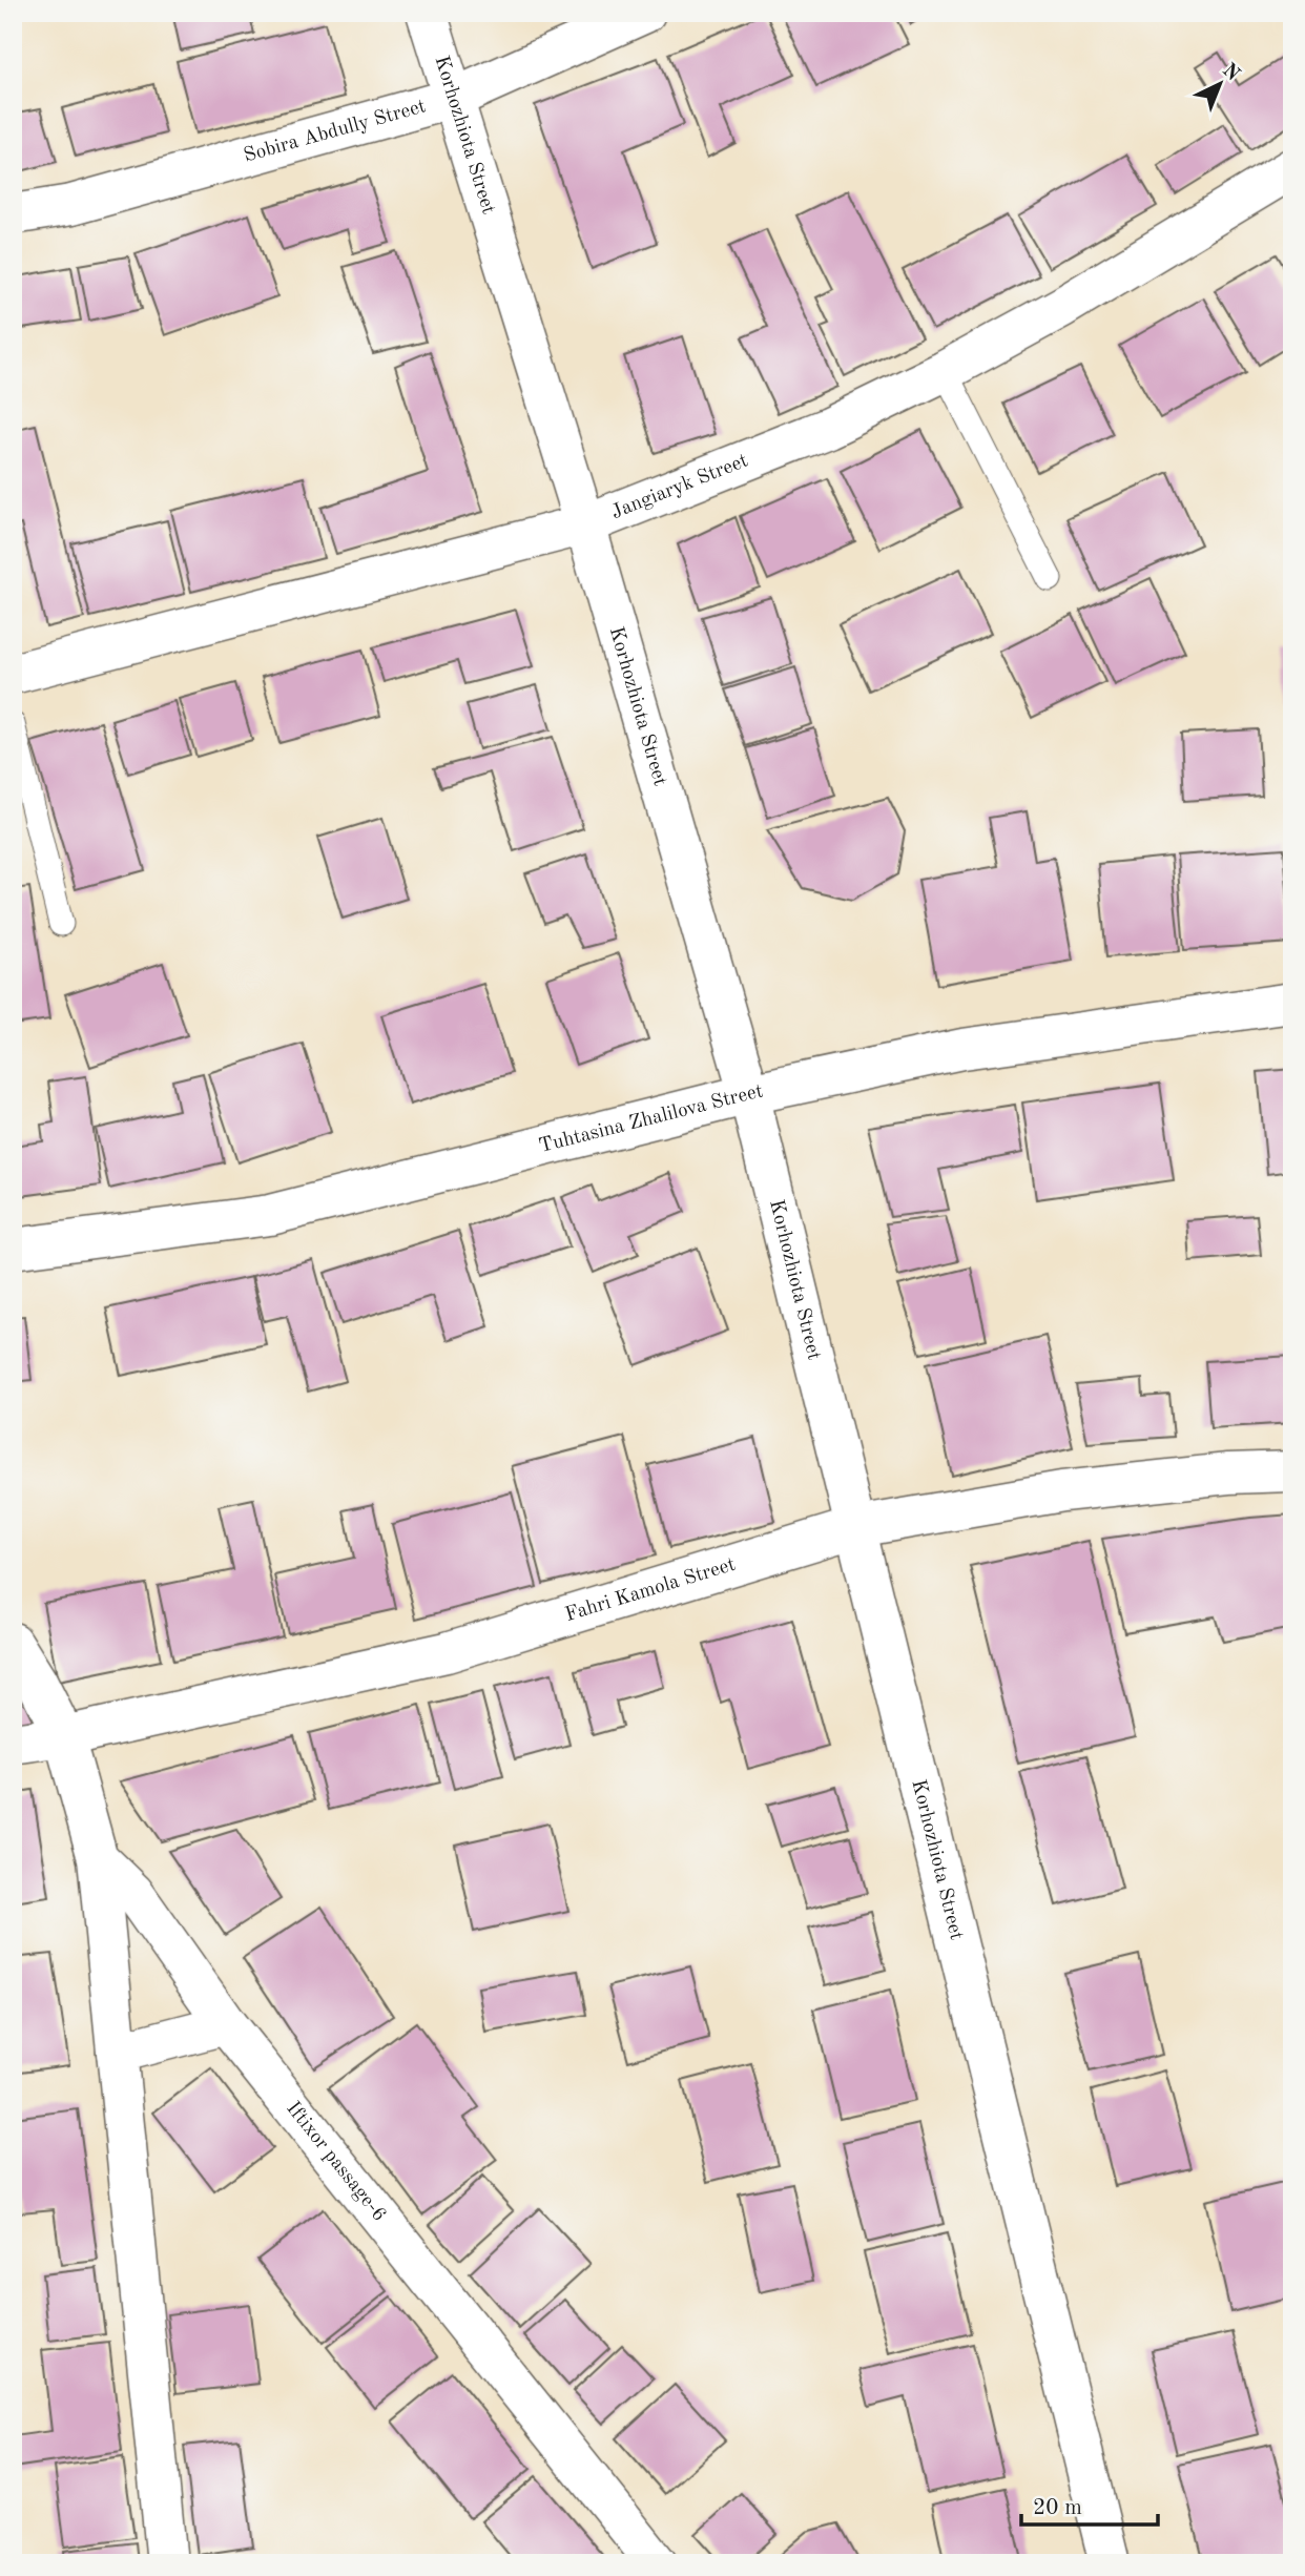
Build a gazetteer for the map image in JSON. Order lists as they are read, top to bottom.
{
  "streets": {
    "street": [
      "Sobira Abdully Street",
      "Korhozhiota Street",
      "Jangiaryk Street",
      "Tuhtasina Zhalilova Street",
      "Fahri Kamola Street",
      "Iftixor passage-6"
    ]
  },
  "crossings": [
    ["Sobira Abdully Street", "Korhozhiota Street"],
    ["Korhozhiota Street", "Jangiaryk Street"],
    ["Korhozhiota Street", "Tuhtasina Zhalilova Street"],
    ["Korhozhiota Street", "Fahri Kamola Street"]
  ],
  "scale_bar": "20 m",
  "north": "top right"
}
